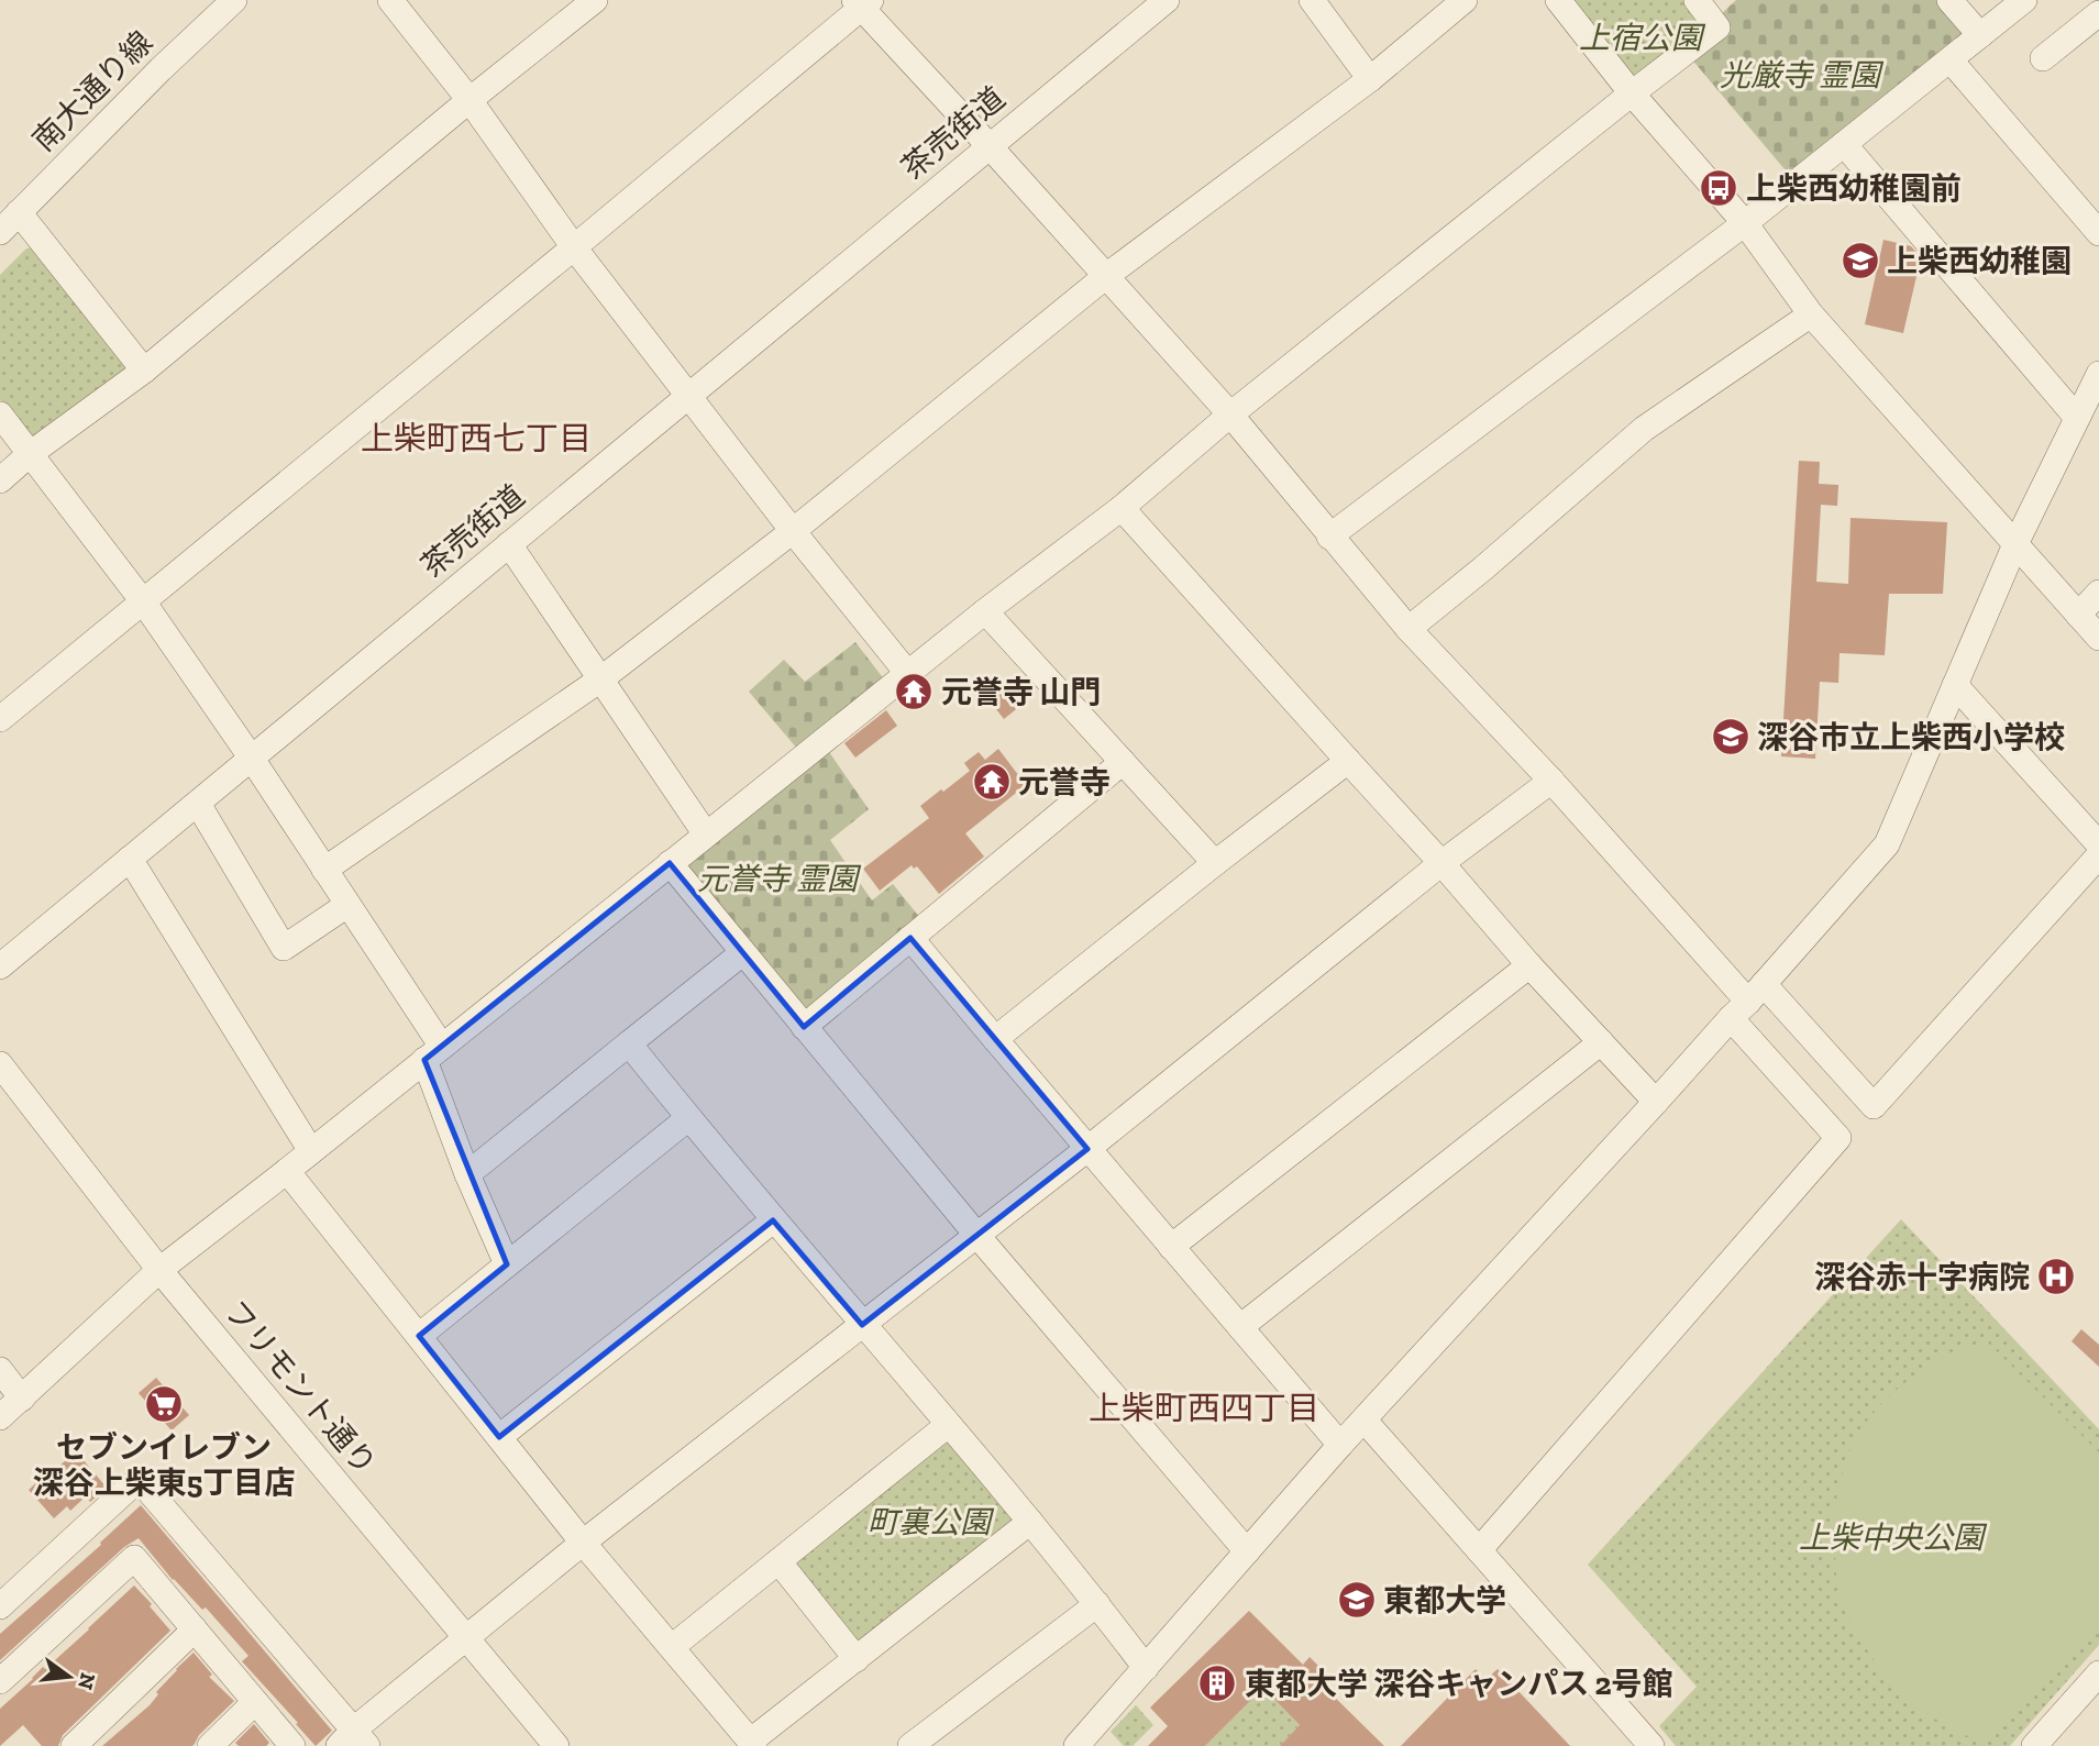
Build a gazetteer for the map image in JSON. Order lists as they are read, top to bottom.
{
  "streets": {
    "street": ["南大通り線", "茶売街道", "フリモント通り"]
  },
  "districts": ["上柴町西七丁目", "上柴町西四丁目"],
  "parks": [
    "上宿公園",
    "光厳寺 霊園",
    "元誉寺 霊園",
    "町裏公園",
    "上柴中央公園"
  ],
  "places": {
    "bus stop": ["上柴西幼稚園前"],
    "school or university": ["上柴西幼稚園", "深谷市立上柴西小学校", "東都大学"],
    "temple": ["元誉寺 山門", "元誉寺"],
    "hospital": ["深谷赤十字病院"],
    "supermarket": ["セブンイレブン 深谷上柴東5丁目店"],
    "building": ["東都大学 深谷キャンパス 2号館"]
  },
  "north": "right"
}
